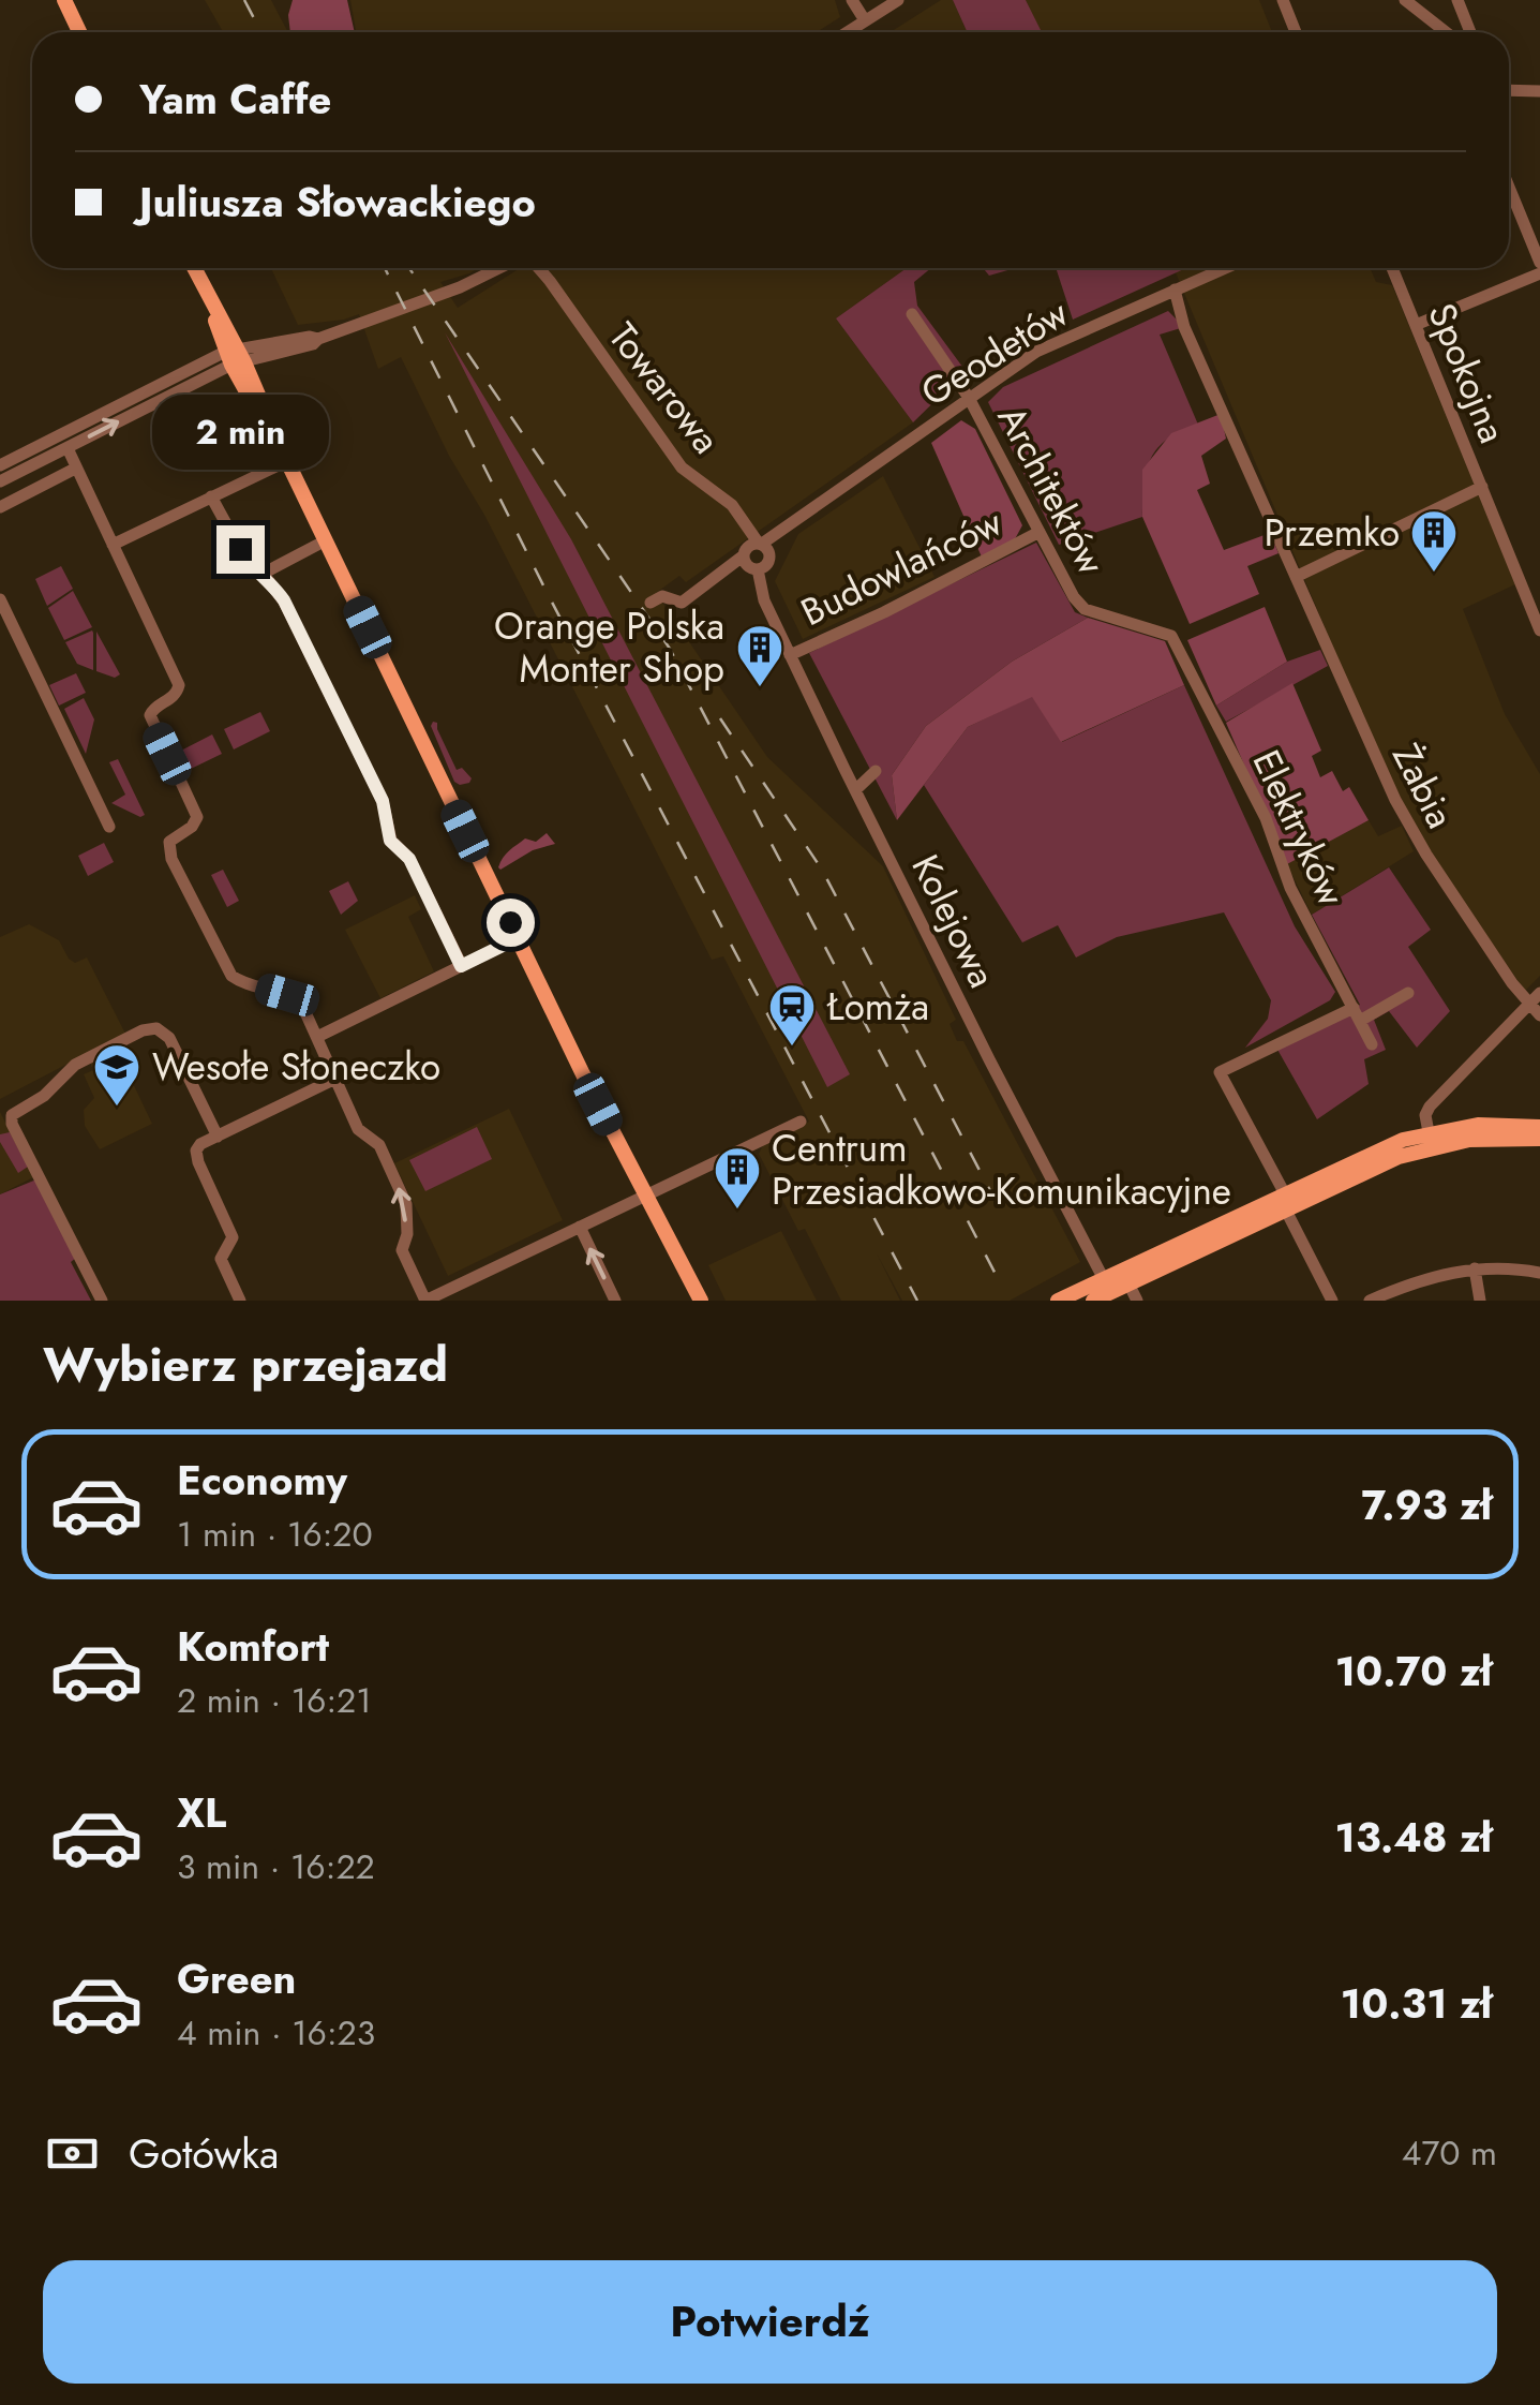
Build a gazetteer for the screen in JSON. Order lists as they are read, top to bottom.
{
  "streets": {
    "street": [
      "Geodetów",
      "Spokojna",
      "Towarowa",
      "Architektów",
      "Budowlańców",
      "Żabia",
      "Elektryków",
      "Kolejowa"
    ]
  },
  "crossings": [
    ["Geodetów", "Architektów"],
    ["Geodetów", "Żabia"],
    ["Geodetów", "Kolejowa"],
    ["Towarowa", "Kolejowa"],
    ["Architektów", "Budowlańców"],
    ["Architektów", "Elektryków"],
    ["Budowlańców", "Kolejowa"]
  ],
  "places": {
    "building": ["Przemko", "Orange Polska Monter Shop", "Centrum Przesiadkowo-Komunikacyjne"],
    "station": ["Łomża"],
    "school or university": ["Wesołe Słoneczko"]
  },
  "page": {
    "banner": ["Yam Caffe", "Juliusza Słowackiego"],
    "bubble": "2 min",
    "heading": "Wybierz przejazd",
    "list": [
      {
        "name": "Economy",
        "note": "1 min · 16:20",
        "value": "7.93 zł"
      },
      {
        "name": "Komfort",
        "note": "2 min · 16:21",
        "value": "10.70 zł"
      },
      {
        "name": "XL",
        "note": "3 min · 16:22",
        "value": "13.48 zł"
      },
      {
        "name": "Green",
        "note": "4 min · 16:23",
        "value": "10.31 zł"
      }
    ],
    "pay": ["Gotówka", "470 m"],
    "buttons": "Potwierdź"
  }
}
